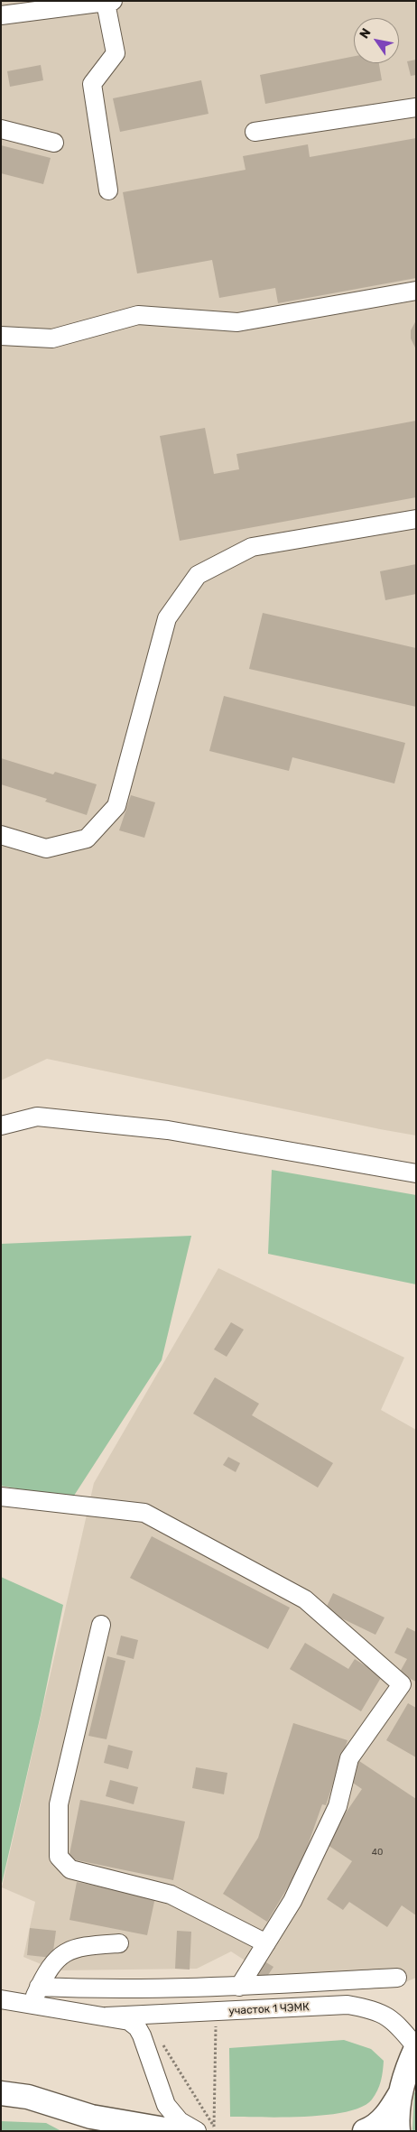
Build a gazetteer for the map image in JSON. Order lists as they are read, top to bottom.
{
  "streets": {
    "street": ["участок 1 ЧЭМК"]
  },
  "house_numbers": ["40"],
  "north": "top left"
}
